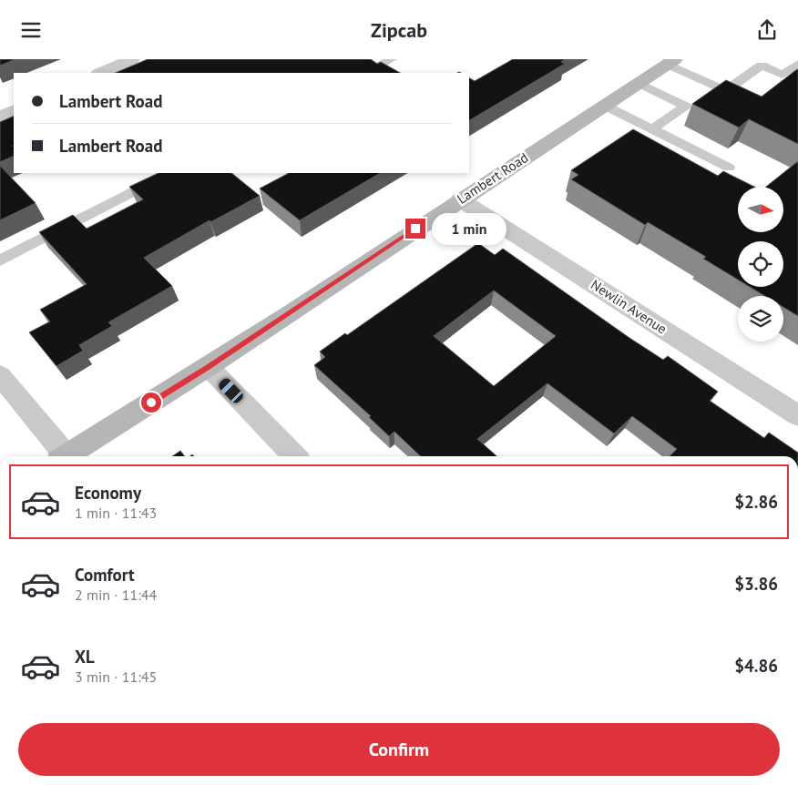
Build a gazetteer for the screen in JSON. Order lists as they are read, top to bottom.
{
  "streets": {
    "main road": ["Lambert Road"],
    "street": ["Newlin Avenue"]
  },
  "crossings": [
    ["Lambert Road", "Newlin Avenue"]
  ],
  "north": "right",
  "page": {
    "header": "Zipcab",
    "banner": ["Lambert Road", "Lambert Road"],
    "bubble": "1 min",
    "list": [
      {
        "name": "Economy",
        "note": "1 min · 11:43",
        "value": "$2.86"
      },
      {
        "name": "Comfort",
        "note": "2 min · 11:44",
        "value": "$3.86"
      },
      {
        "name": "XL",
        "note": "3 min · 11:45",
        "value": "$4.86"
      }
    ],
    "buttons": "Confirm"
  }
}
